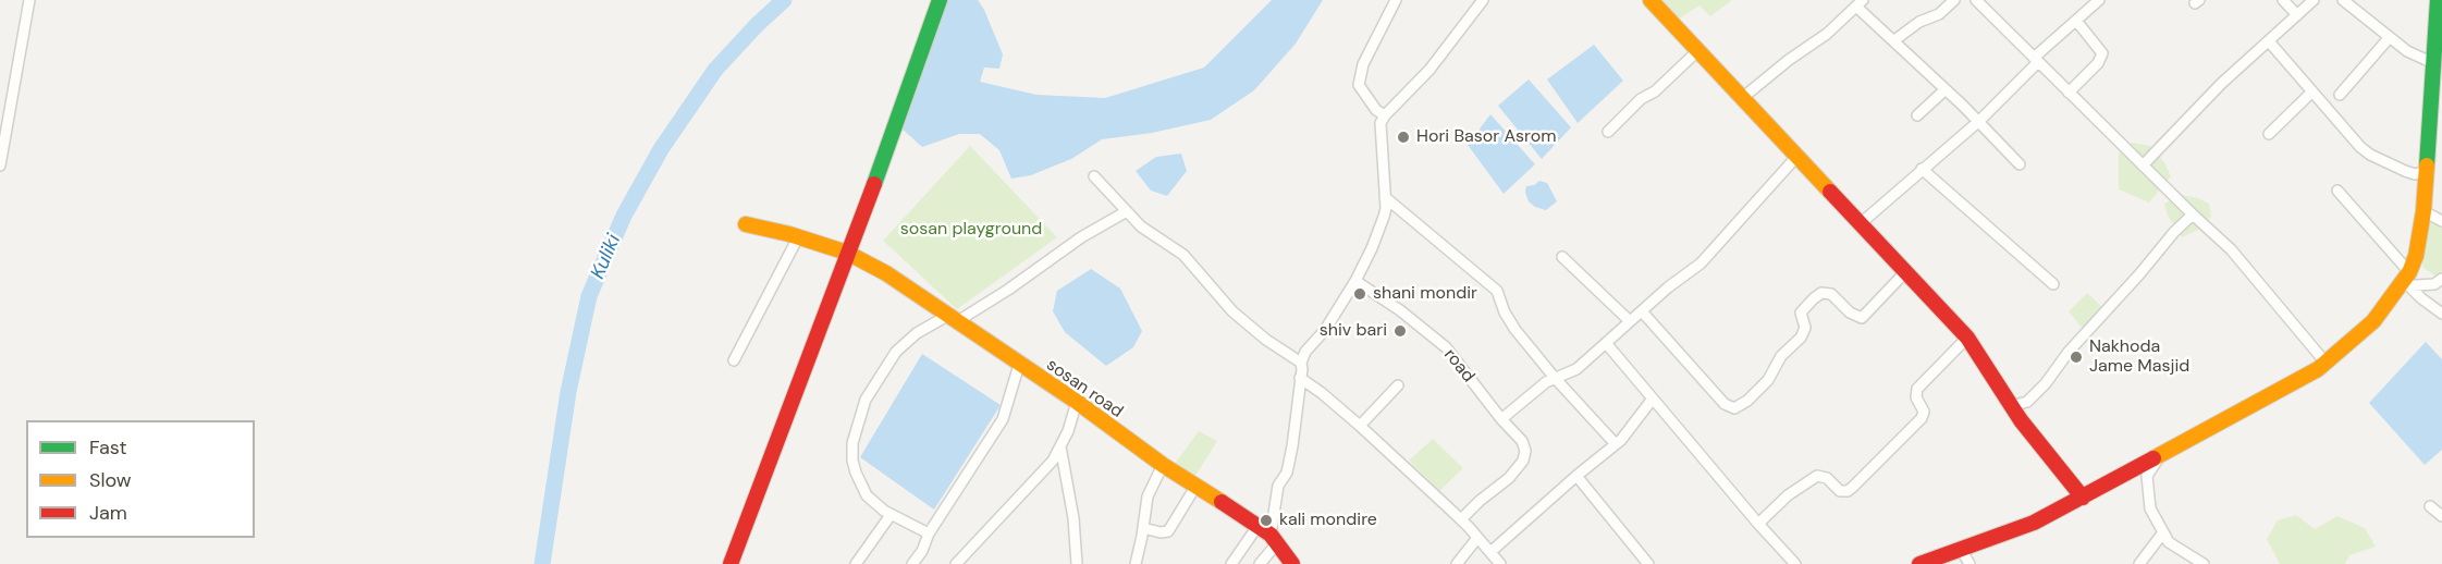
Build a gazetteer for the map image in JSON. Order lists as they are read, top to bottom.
{
  "streets": {
    "street": ["road", "sosan road"]
  },
  "water": ["Kuliki"],
  "parks": ["sosan playground"],
  "places": [
    "Hori Basor Asrom",
    "shani mondir",
    "shiv bari",
    "Nakhoda Jame Masjid",
    "kali mondire"
  ],
  "legend": ["Fast", "Slow", "Jam"]
}
